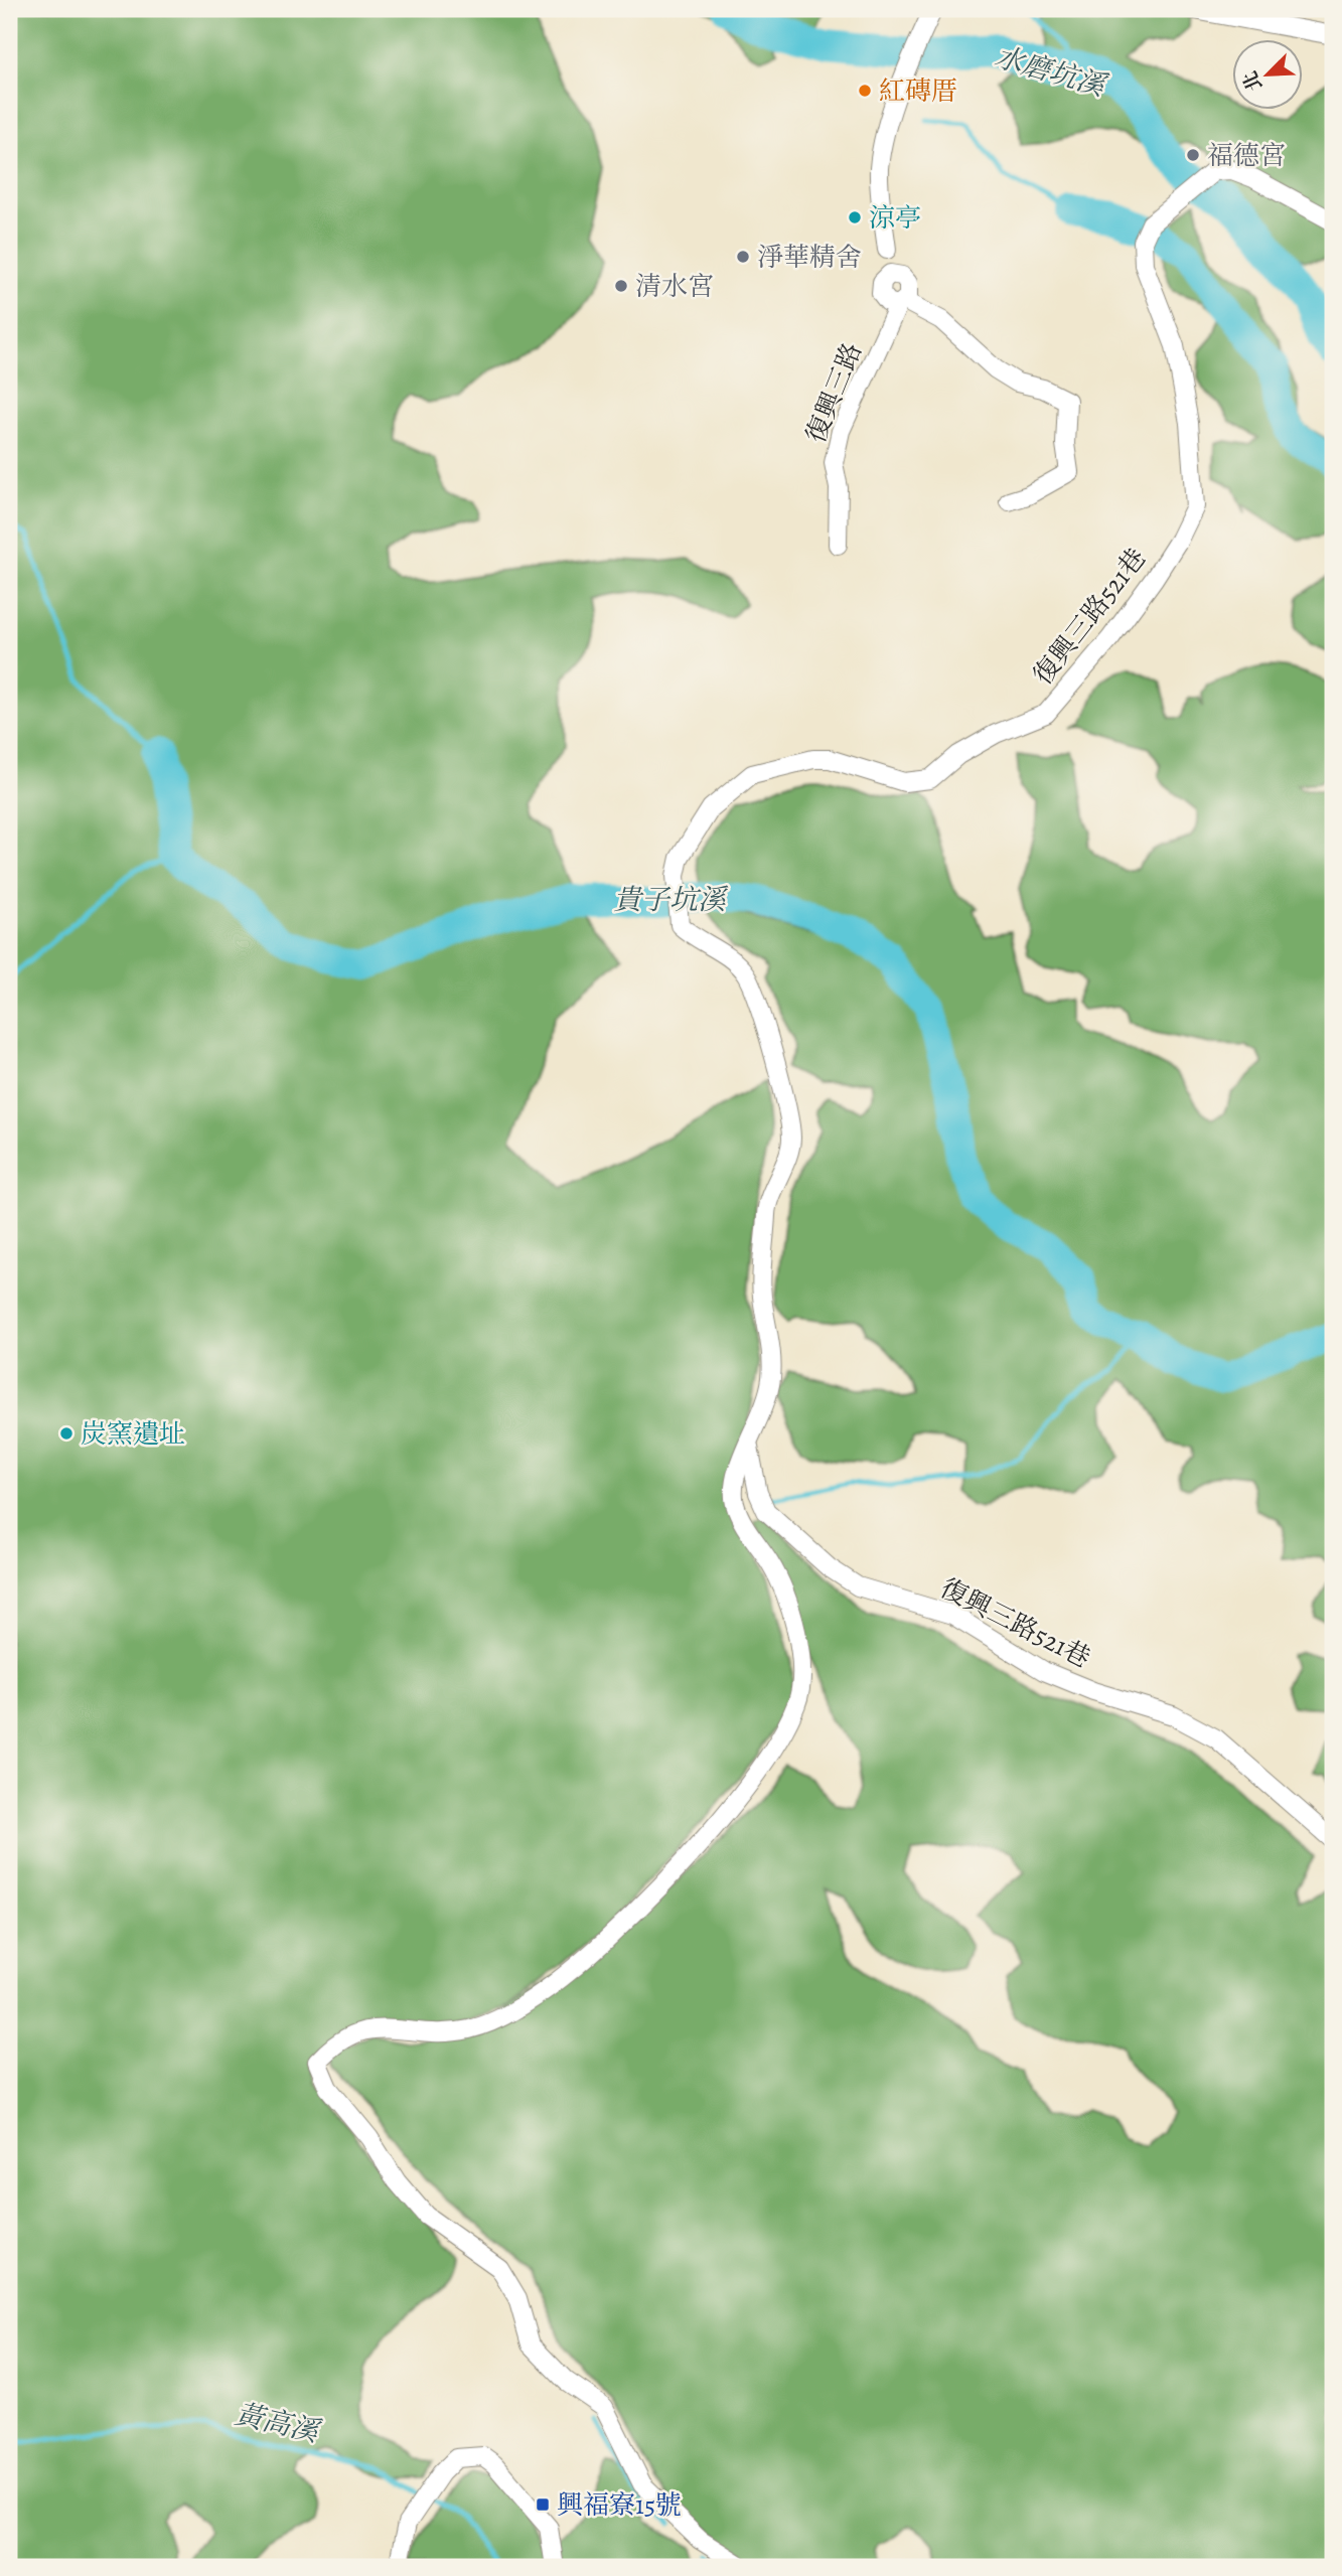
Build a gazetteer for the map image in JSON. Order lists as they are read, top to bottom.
{
  "streets": {
    "street": ["復興三路", "復興三路521巷"]
  },
  "water": ["水磨坑溪", "貴子坑溪", "黃高溪"],
  "places": {
    "other": [
      "紅磚厝",
      "福德宮",
      "涼亭",
      "淨華精舍",
      "清水宮",
      "炭窯遺址"
    ],
    "transit": ["興福寮15號"]
  },
  "north": "bottom left"
}
